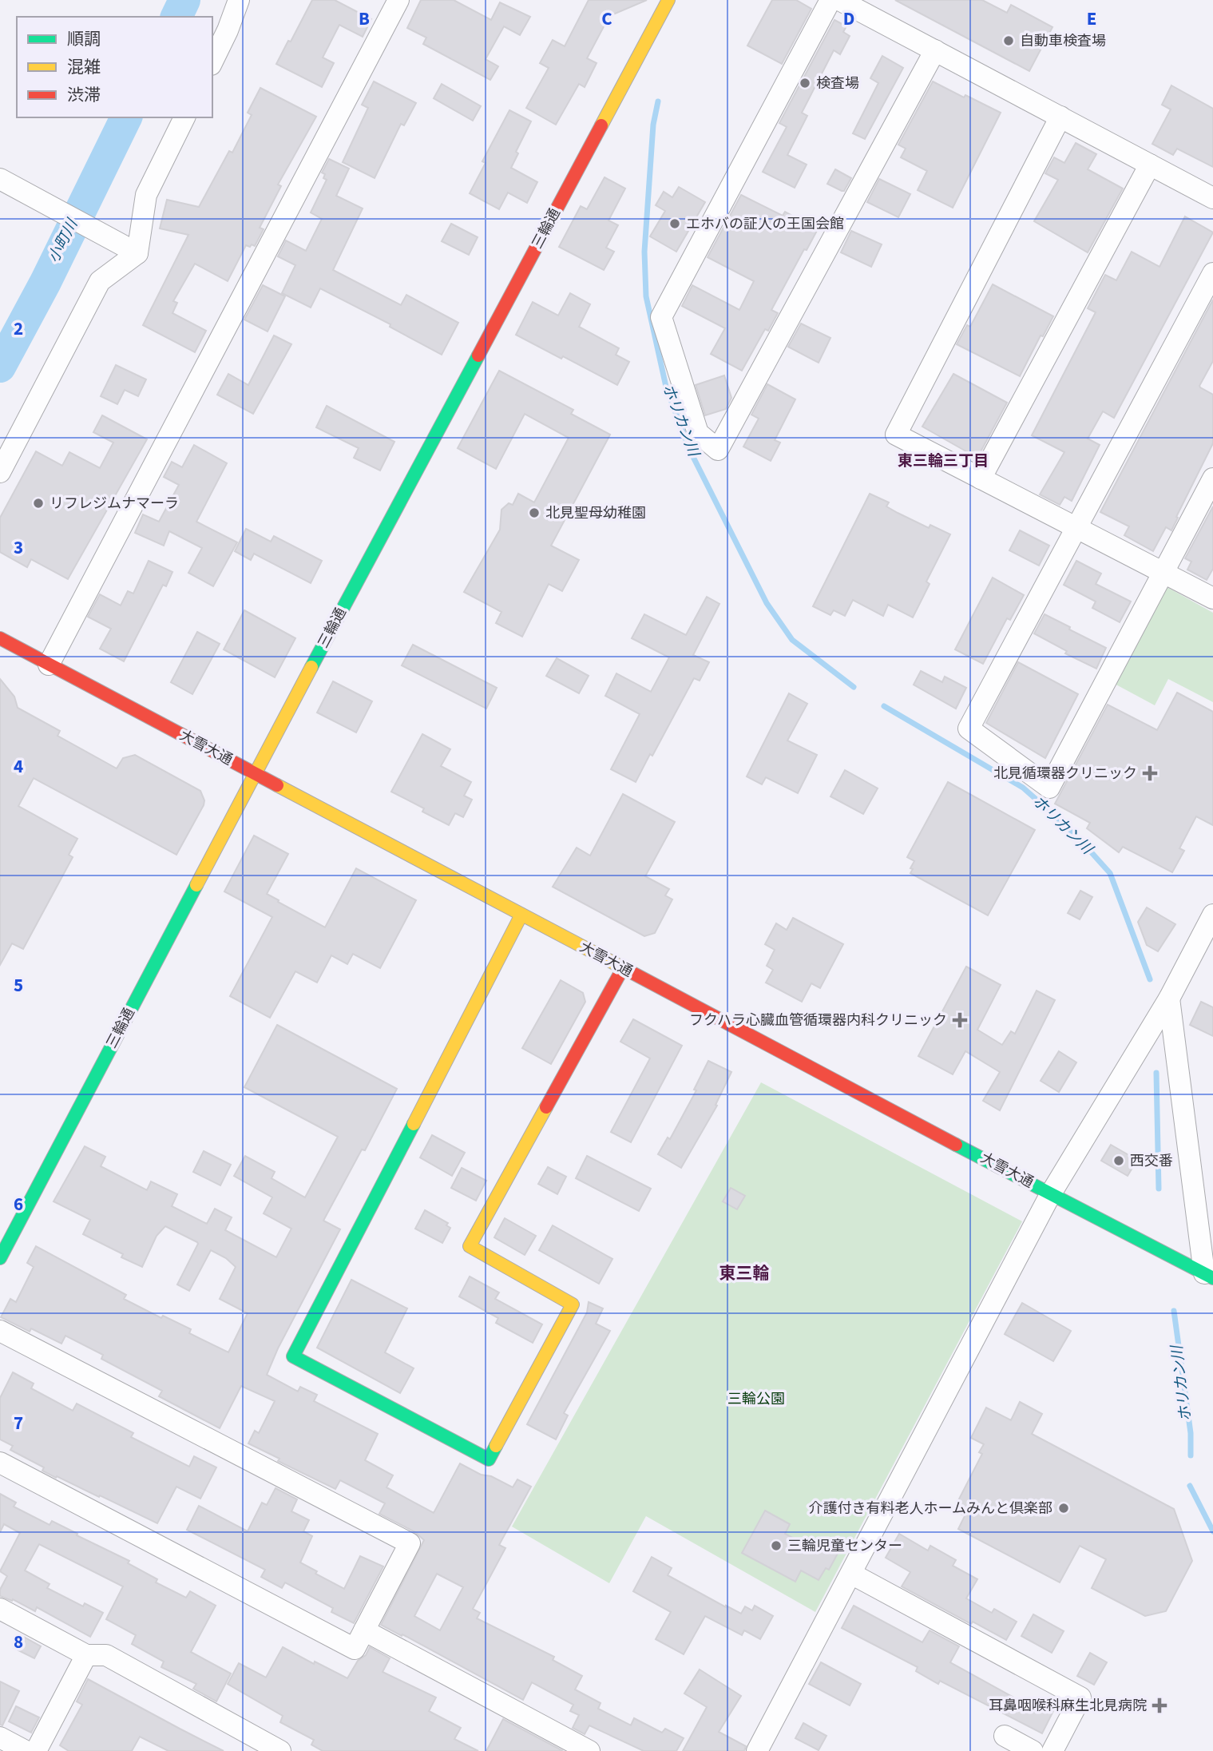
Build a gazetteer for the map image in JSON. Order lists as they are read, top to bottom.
{
  "streets": {
    "main road": ["三輪通", "大雪大通"]
  },
  "crossings": [
    ["三輪通", "大雪大通"]
  ],
  "districts": ["東三輪三丁目", "東三輪"],
  "water": ["小町川", "ホリカン川"],
  "parks": ["三輪公園"],
  "places": {
    "other": [
      "自動車検査場",
      "検査場",
      "エホバの証人の王国会館",
      "リフレジムナマーラ",
      "北見聖母幼稚園",
      "西交番",
      "介護付き有料老人ホームみんと倶楽部",
      "三輪児童センター"
    ],
    "health": ["北見循環器クリニック", "フクハラ心臓血管循環器内科クリニック", "耳鼻咽喉科麻生北見病院"]
  },
  "legend": ["順調", "混雑", "渋滞"],
  "grid": {
    "columns": [
      "B",
      "C",
      "D",
      "E"
    ],
    "rows": [
      "2",
      "3",
      "4",
      "5",
      "6",
      "7",
      "8"
    ]
  }
}
